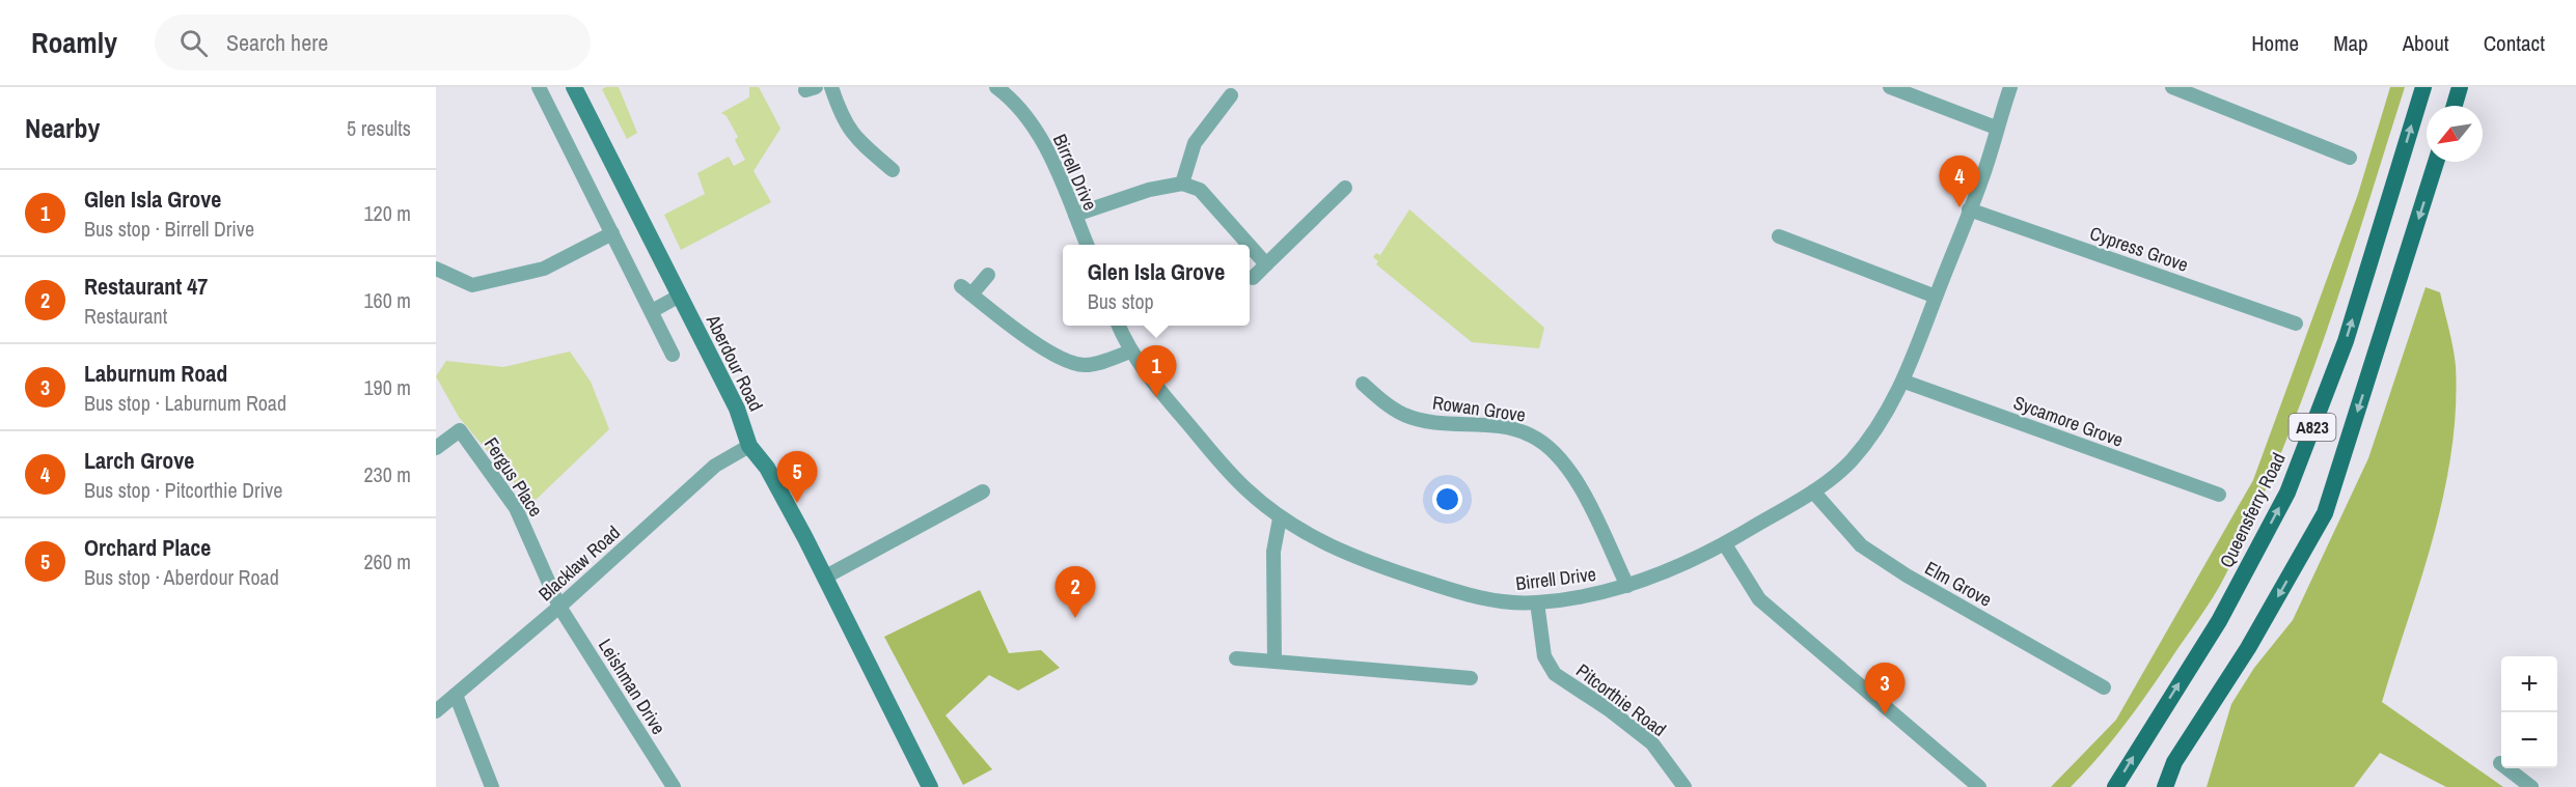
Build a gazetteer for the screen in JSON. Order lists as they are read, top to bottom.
{
  "streets": {
    "main road": ["Aberdour Road", "A823", "Queensferry Road"],
    "street": [
      "Birrell Drive",
      "Cypress Grove",
      "Rowan Grove",
      "Sycamore Grove",
      "Fergus Place",
      "Blacklaw Road",
      "Elm Grove",
      "Leishman Drive",
      "Pitcorthie Road"
    ]
  },
  "crossings": [
    ["Birrell Drive", "Cypress Grove"],
    ["Birrell Drive", "Rowan Grove"],
    ["Birrell Drive", "Sycamore Grove"],
    ["Birrell Drive", "Elm Grove"],
    ["Birrell Drive", "Pitcorthie Road"],
    ["Aberdour Road", "Blacklaw Road"],
    ["Fergus Place", "Blacklaw Road"],
    ["Fergus Place", "Leishman Drive"],
    ["Blacklaw Road", "Leishman Drive"]
  ],
  "north": "bottom left",
  "page": {
    "header": "Roamly",
    "search": "Search here",
    "nav": [
      "Home",
      "Map",
      "About",
      "Contact"
    ],
    "heading": ["Nearby", "5 results"],
    "pins": [
      "4",
      "1",
      "5",
      "2",
      "3"
    ],
    "list": [
      {
        "mark": "1",
        "name": "Glen Isla Grove",
        "note": "Bus stop · Birrell Drive",
        "value": "120 m"
      },
      {
        "mark": "2",
        "name": "Restaurant 47",
        "note": "Restaurant",
        "value": "160 m"
      },
      {
        "mark": "3",
        "name": "Laburnum Road",
        "note": "Bus stop · Laburnum Road",
        "value": "190 m"
      },
      {
        "mark": "4",
        "name": "Larch Grove",
        "note": "Bus stop · Pitcorthie Drive",
        "value": "230 m"
      },
      {
        "mark": "5",
        "name": "Orchard Place",
        "note": "Bus stop · Aberdour Road",
        "value": "260 m"
      }
    ],
    "popup": ["Glen Isla Grove", "Bus stop"],
    "map_buttons": ["+", "−"]
  }
}
